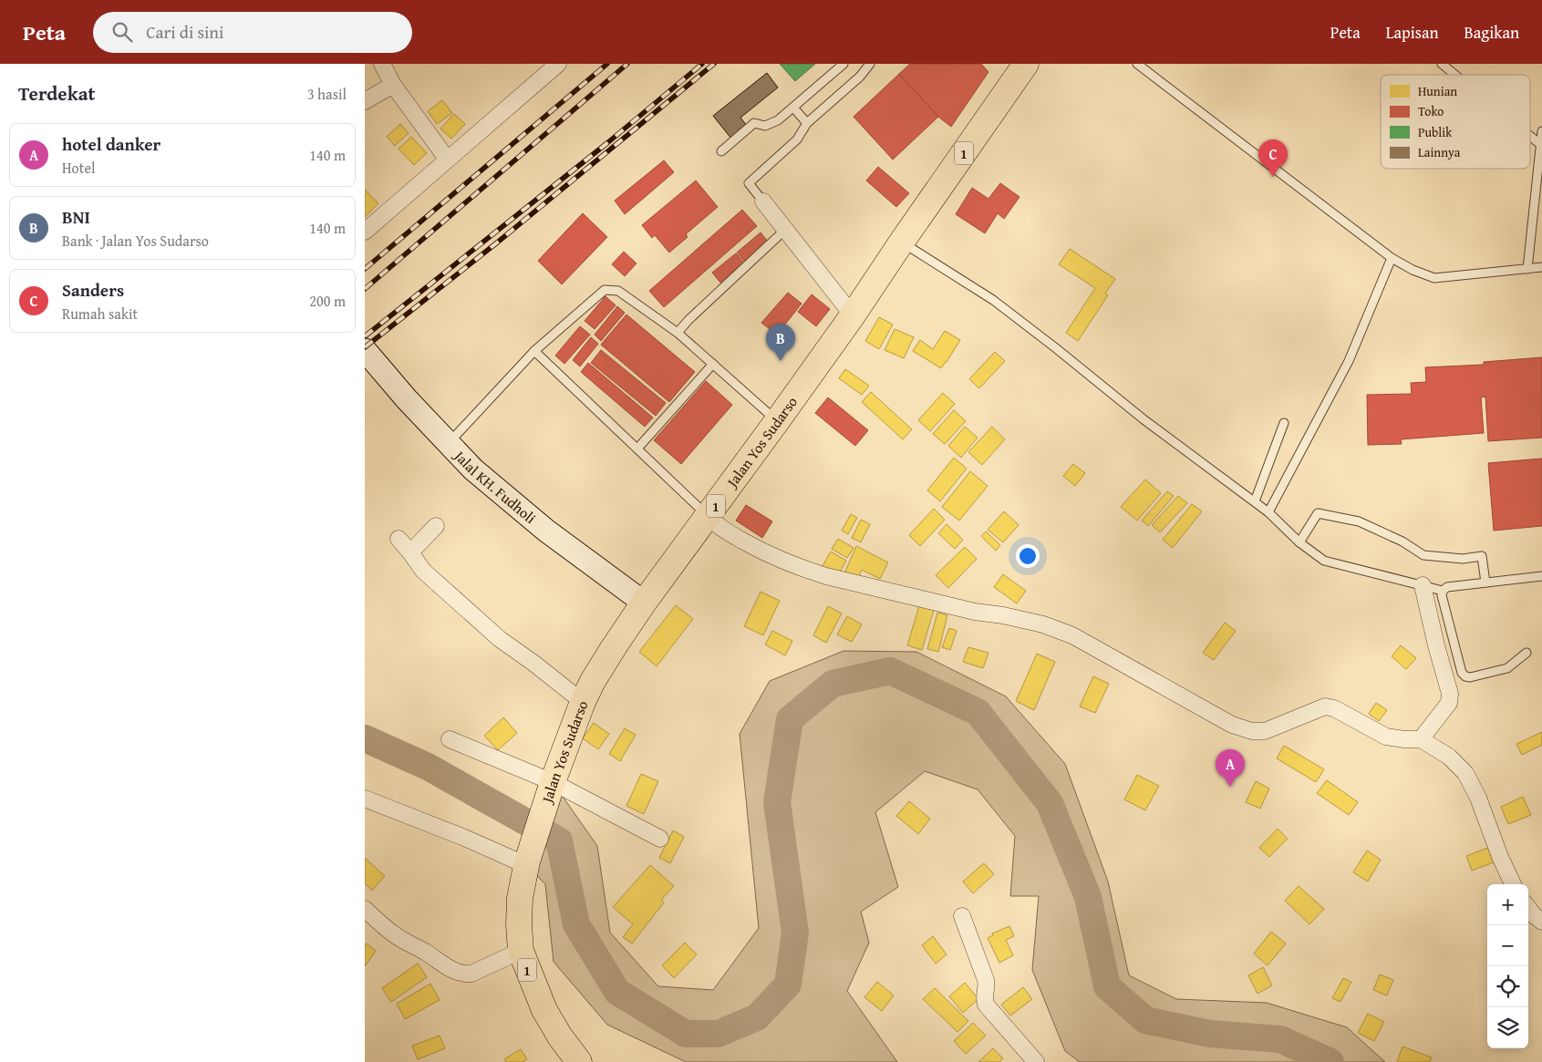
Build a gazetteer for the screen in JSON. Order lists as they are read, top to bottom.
{
  "streets": {
    "highway": ["1", "Jalan Yos Sudarso"],
    "main road": ["Jalal KH. Fudholi"]
  },
  "crossings": [
    ["1", "Jalan Yos Sudarso"],
    ["Jalan Yos Sudarso", "Jalal KH. Fudholi"]
  ],
  "legend": [
    "Hunian",
    "Toko",
    "Publik",
    "Lainnya"
  ],
  "page": {
    "header": "Peta",
    "search": "Cari di sini",
    "nav": ["Peta", "Lapisan", "Bagikan"],
    "heading": ["Terdekat", "3 hasil"],
    "list": [
      {
        "mark": "A",
        "name": "hotel danker",
        "note": "Hotel",
        "value": "140 m"
      },
      {
        "mark": "B",
        "name": "BNI",
        "note": "Bank · Jalan Yos Sudarso",
        "value": "140 m"
      },
      {
        "mark": "C",
        "name": "Sanders",
        "note": "Rumah sakit",
        "value": "200 m"
      }
    ],
    "pins": ["C", "B", "A"],
    "map_buttons": ["+", "−"]
  }
}
